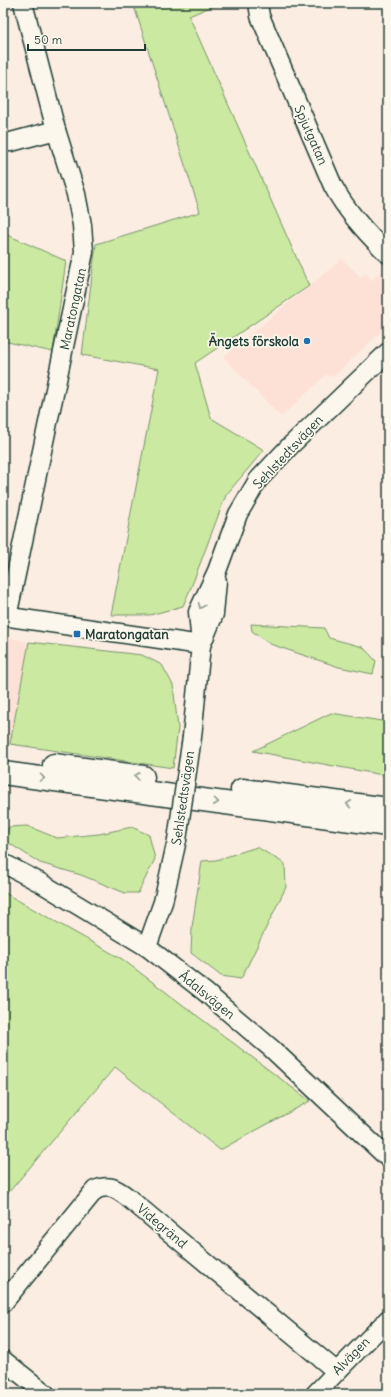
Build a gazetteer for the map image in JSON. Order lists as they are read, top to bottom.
{
  "streets": {
    "street": [
      "Spjutgatan",
      "Maratongatan",
      "Sehlstedtsvägen",
      "Ådalsvägen",
      "Videgränd",
      "Alvägen"
    ]
  },
  "crossings": [
    ["Sehlstedtsvägen", "Ådalsvägen"],
    ["Videgränd", "Alvägen"]
  ],
  "places": {
    "other": ["Ängets förskola"],
    "transit": ["Maratongatan"]
  },
  "scale_bar": "50 m"
}
